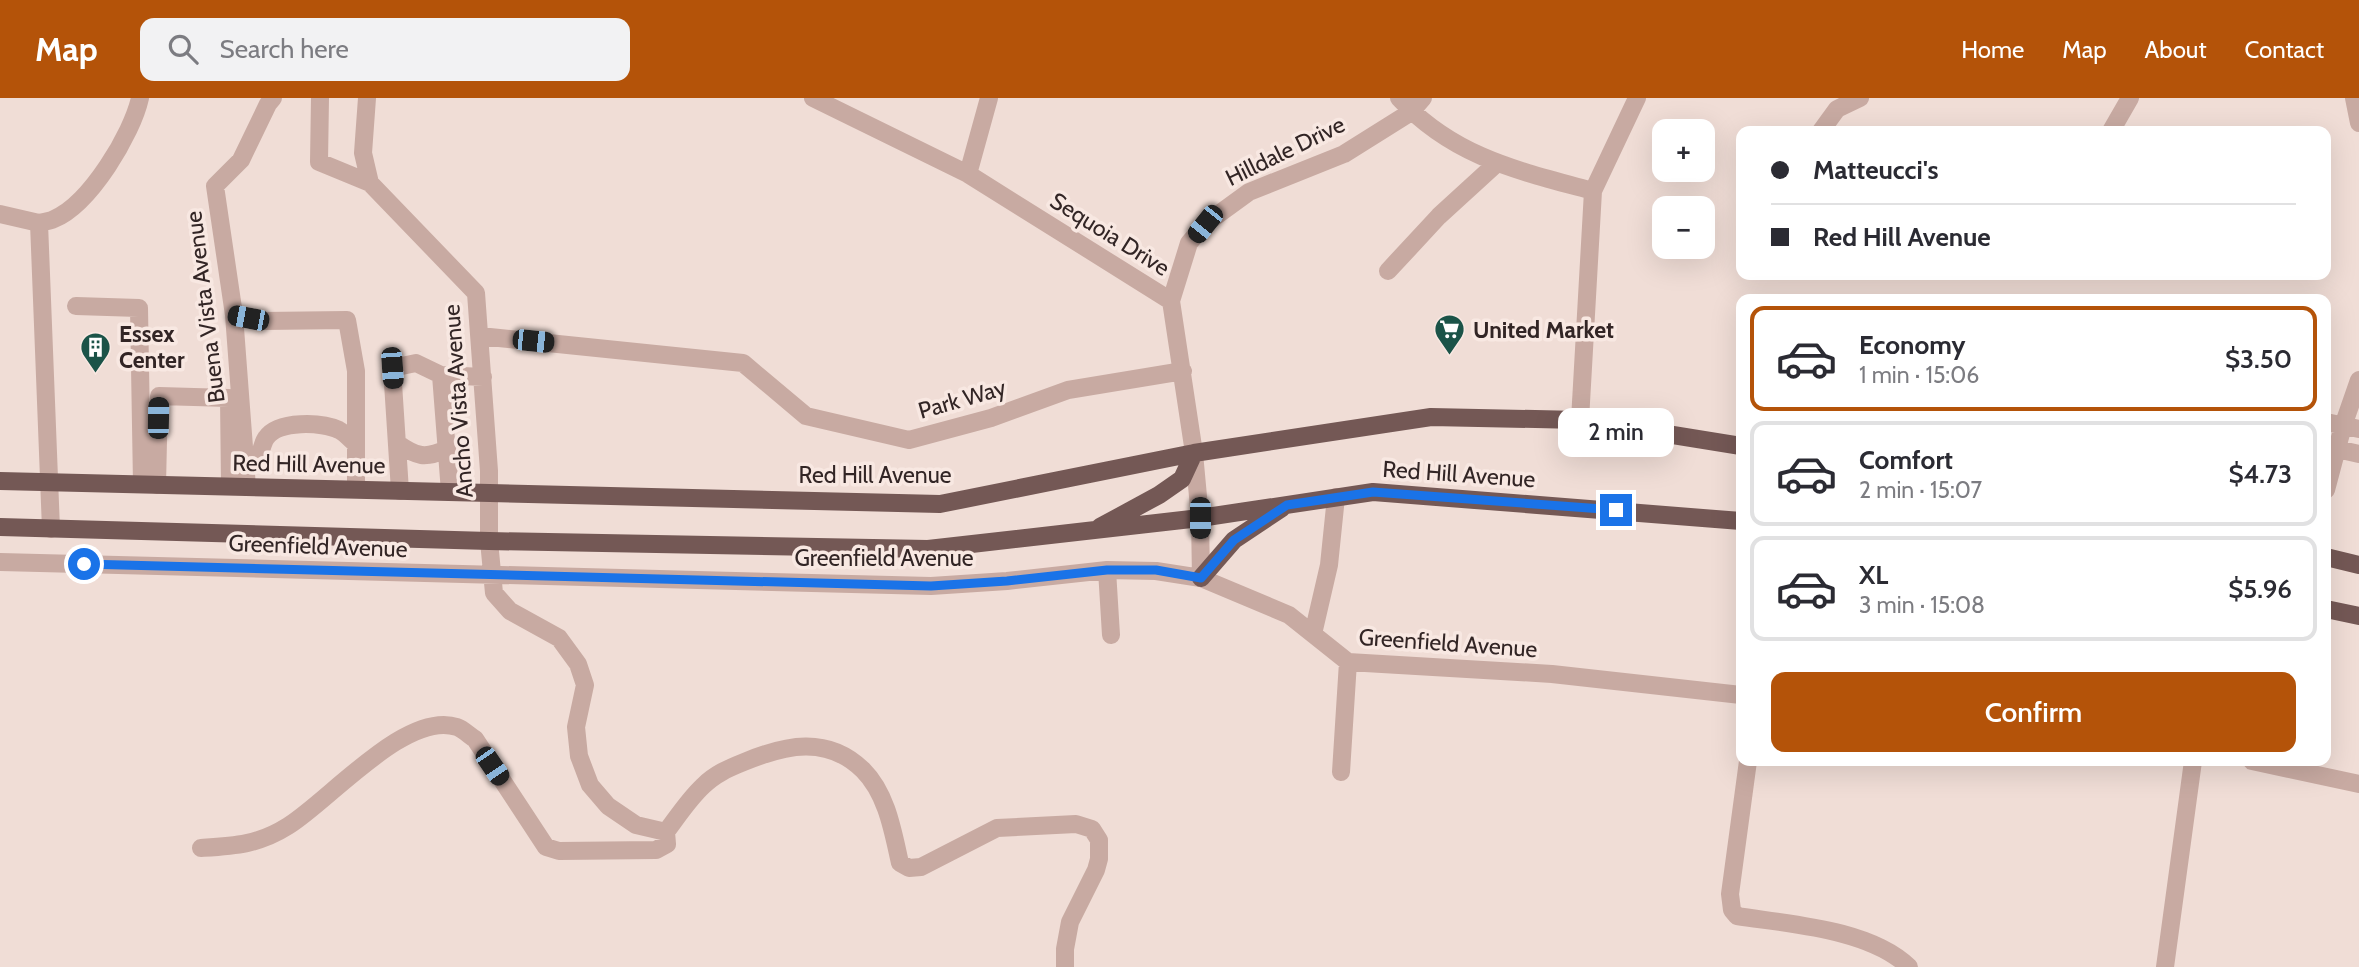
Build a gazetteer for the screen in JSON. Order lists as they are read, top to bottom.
{
  "streets": {
    "main road": ["Red Hill Avenue"],
    "street": [
      "Hilldale Drive",
      "Sequoia Drive",
      "Buena Vista Avenue",
      "Park Way",
      "Ancho Vista Avenue",
      "Greenfield Avenue"
    ]
  },
  "crossings": [
    ["Hilldale Drive", "Sequoia Drive"],
    ["Sequoia Drive", "Park Way"],
    ["Sequoia Drive", "Red Hill Avenue"],
    ["Sequoia Drive", "Greenfield Avenue"],
    ["Buena Vista Avenue", "Red Hill Avenue"],
    ["Park Way", "Ancho Vista Avenue"],
    ["Ancho Vista Avenue", "Red Hill Avenue"],
    ["Ancho Vista Avenue", "Greenfield Avenue"]
  ],
  "places": {
    "supermarket": ["United Market"],
    "building": ["Essex Center"]
  },
  "page": {
    "header": "Map",
    "search": "Search here",
    "nav": [
      "Home",
      "Map",
      "About",
      "Contact"
    ],
    "map_buttons": ["+", "−"],
    "banner": ["Matteucci's", "Red Hill Avenue"],
    "list": [
      {
        "name": "Economy",
        "note": "1 min · 15:06",
        "value": "$3.50"
      },
      {
        "name": "Comfort",
        "note": "2 min · 15:07",
        "value": "$4.73"
      },
      {
        "name": "XL",
        "note": "3 min · 15:08",
        "value": "$5.96"
      }
    ],
    "bubble": "2 min",
    "buttons": "Confirm"
  }
}
